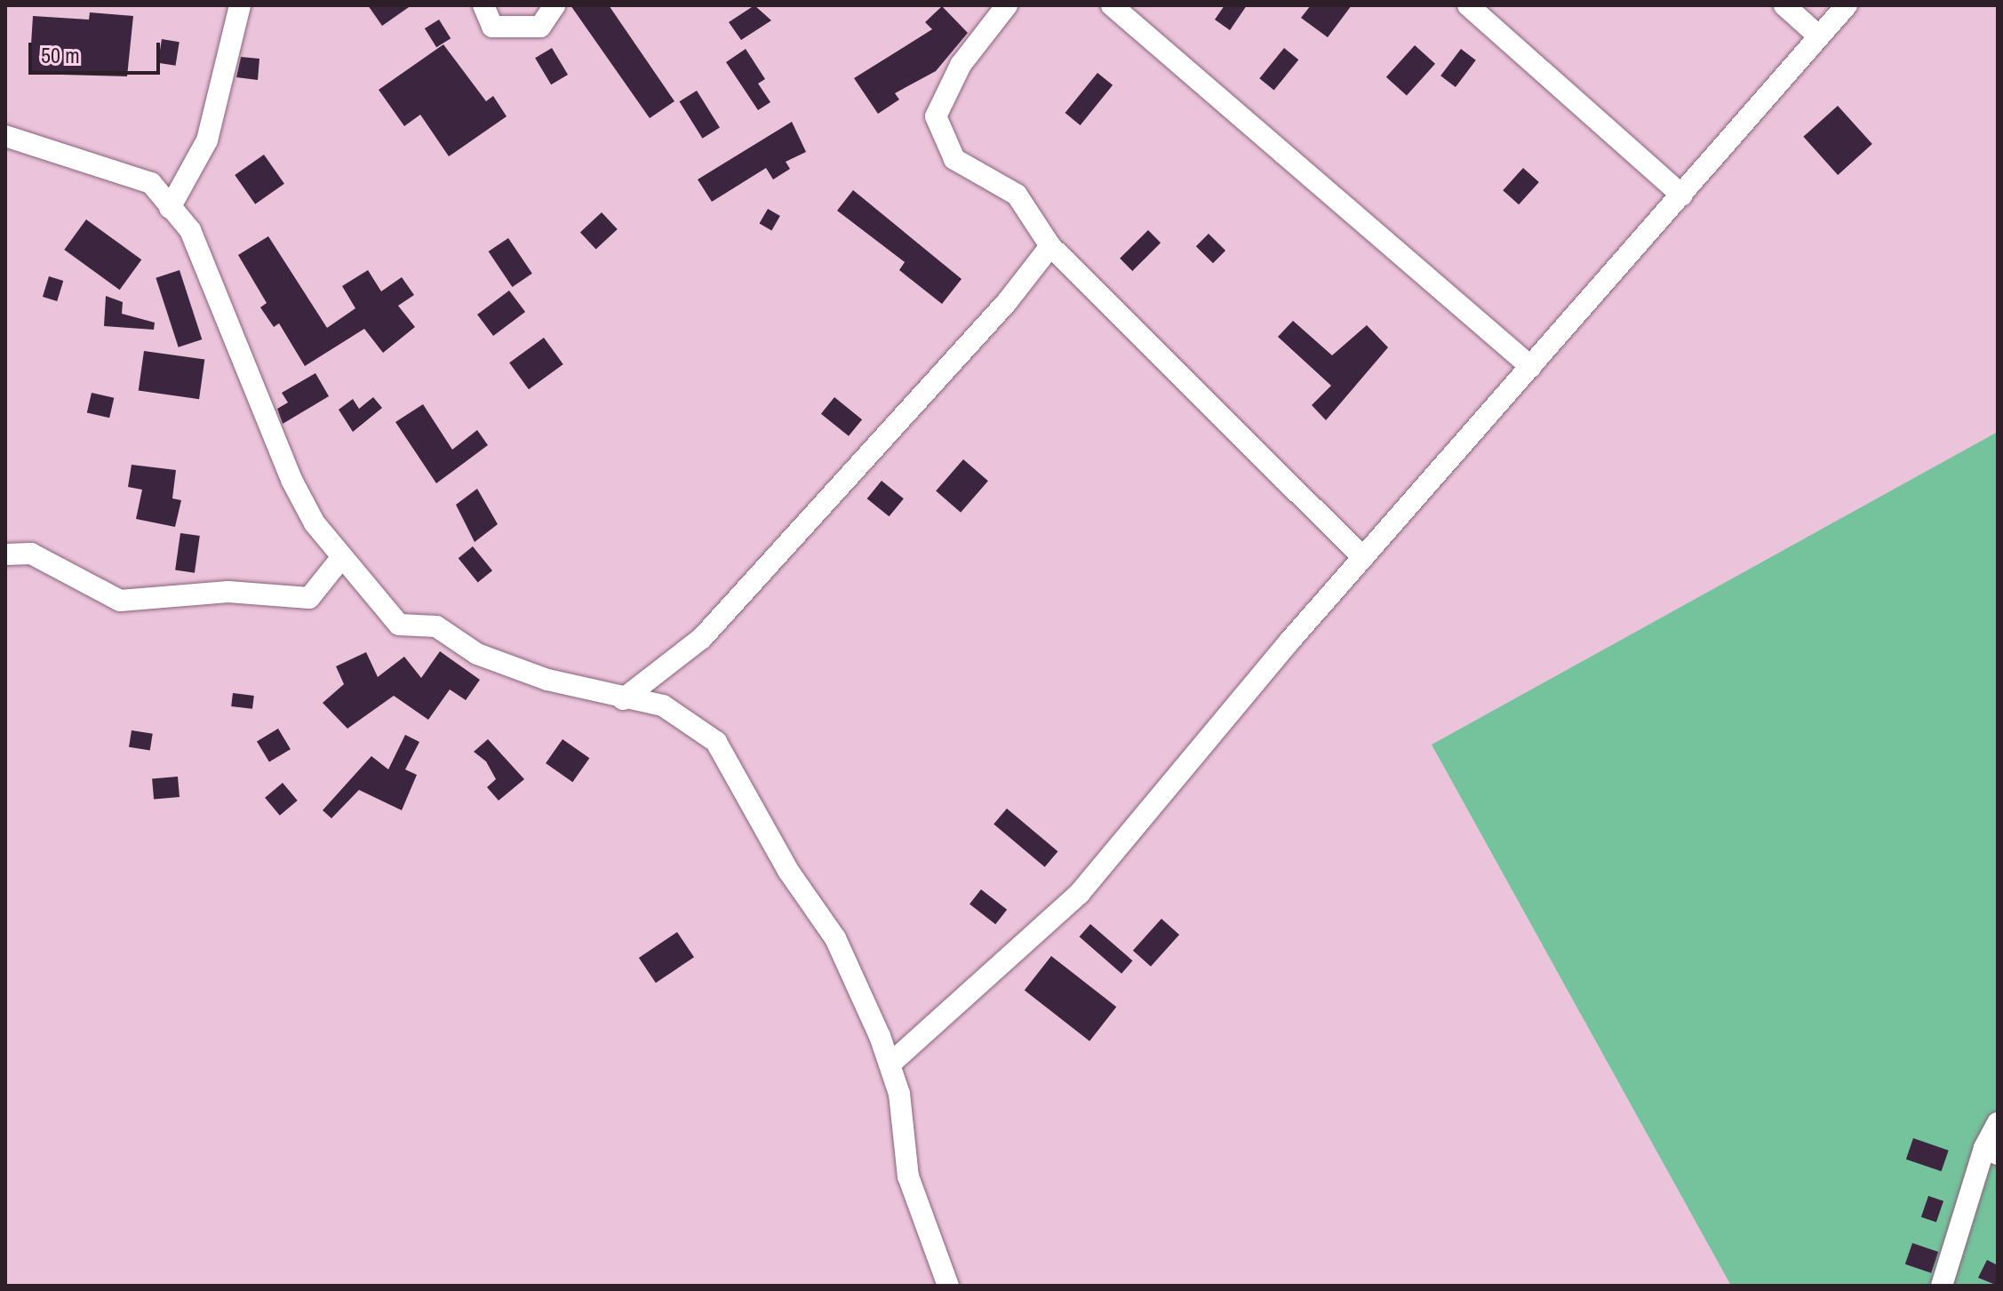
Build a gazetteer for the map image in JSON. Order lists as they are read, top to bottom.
{
  "scale_bar": "50 m"
}
